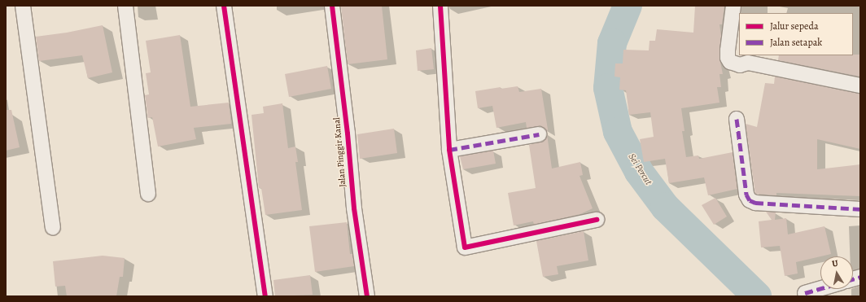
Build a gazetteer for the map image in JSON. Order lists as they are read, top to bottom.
{
  "streets": {
    "street": ["Jalan Pinggir Kanal"]
  },
  "water": ["Sei Percut"],
  "legend": ["Jalur sepeda", "Jalan setapak"],
  "north": "top"
}
